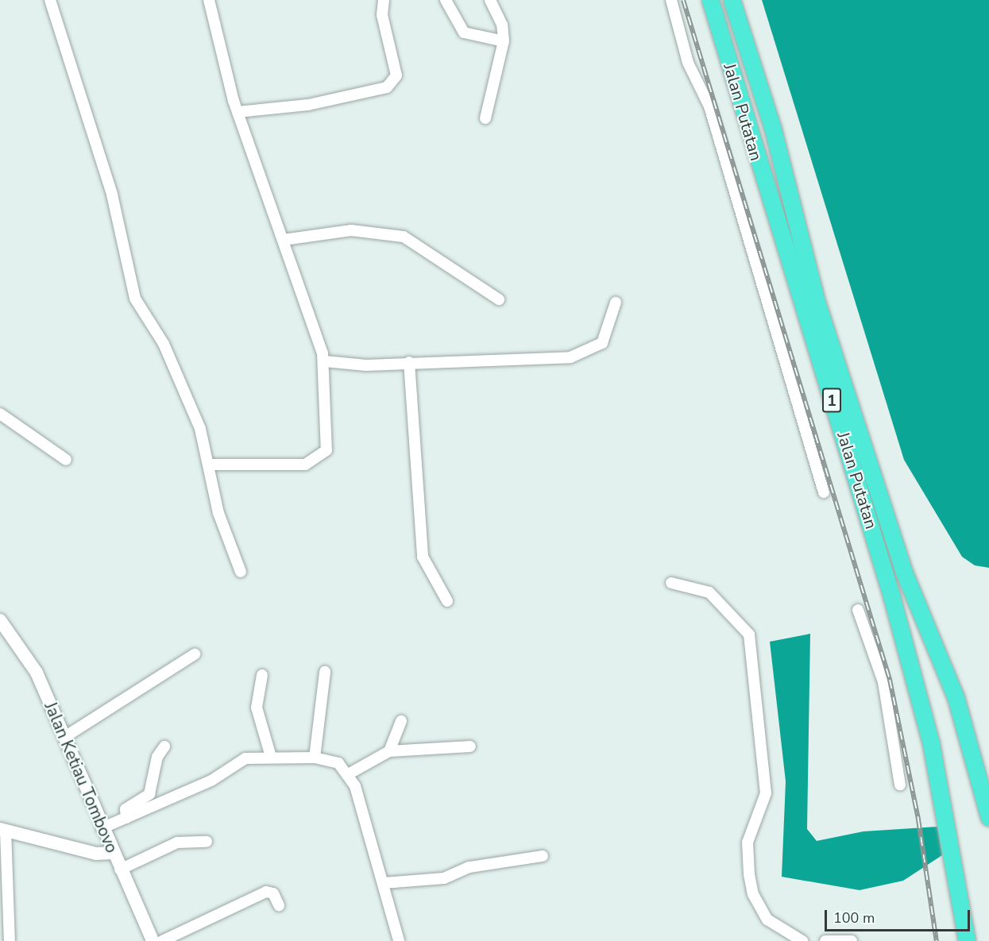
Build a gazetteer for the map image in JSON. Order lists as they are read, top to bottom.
{
  "streets": {
    "highway": ["Jalan Putatan", "1"],
    "street": ["Jalan Ketiau Tombovo"]
  },
  "scale_bar": "100 m"
}
